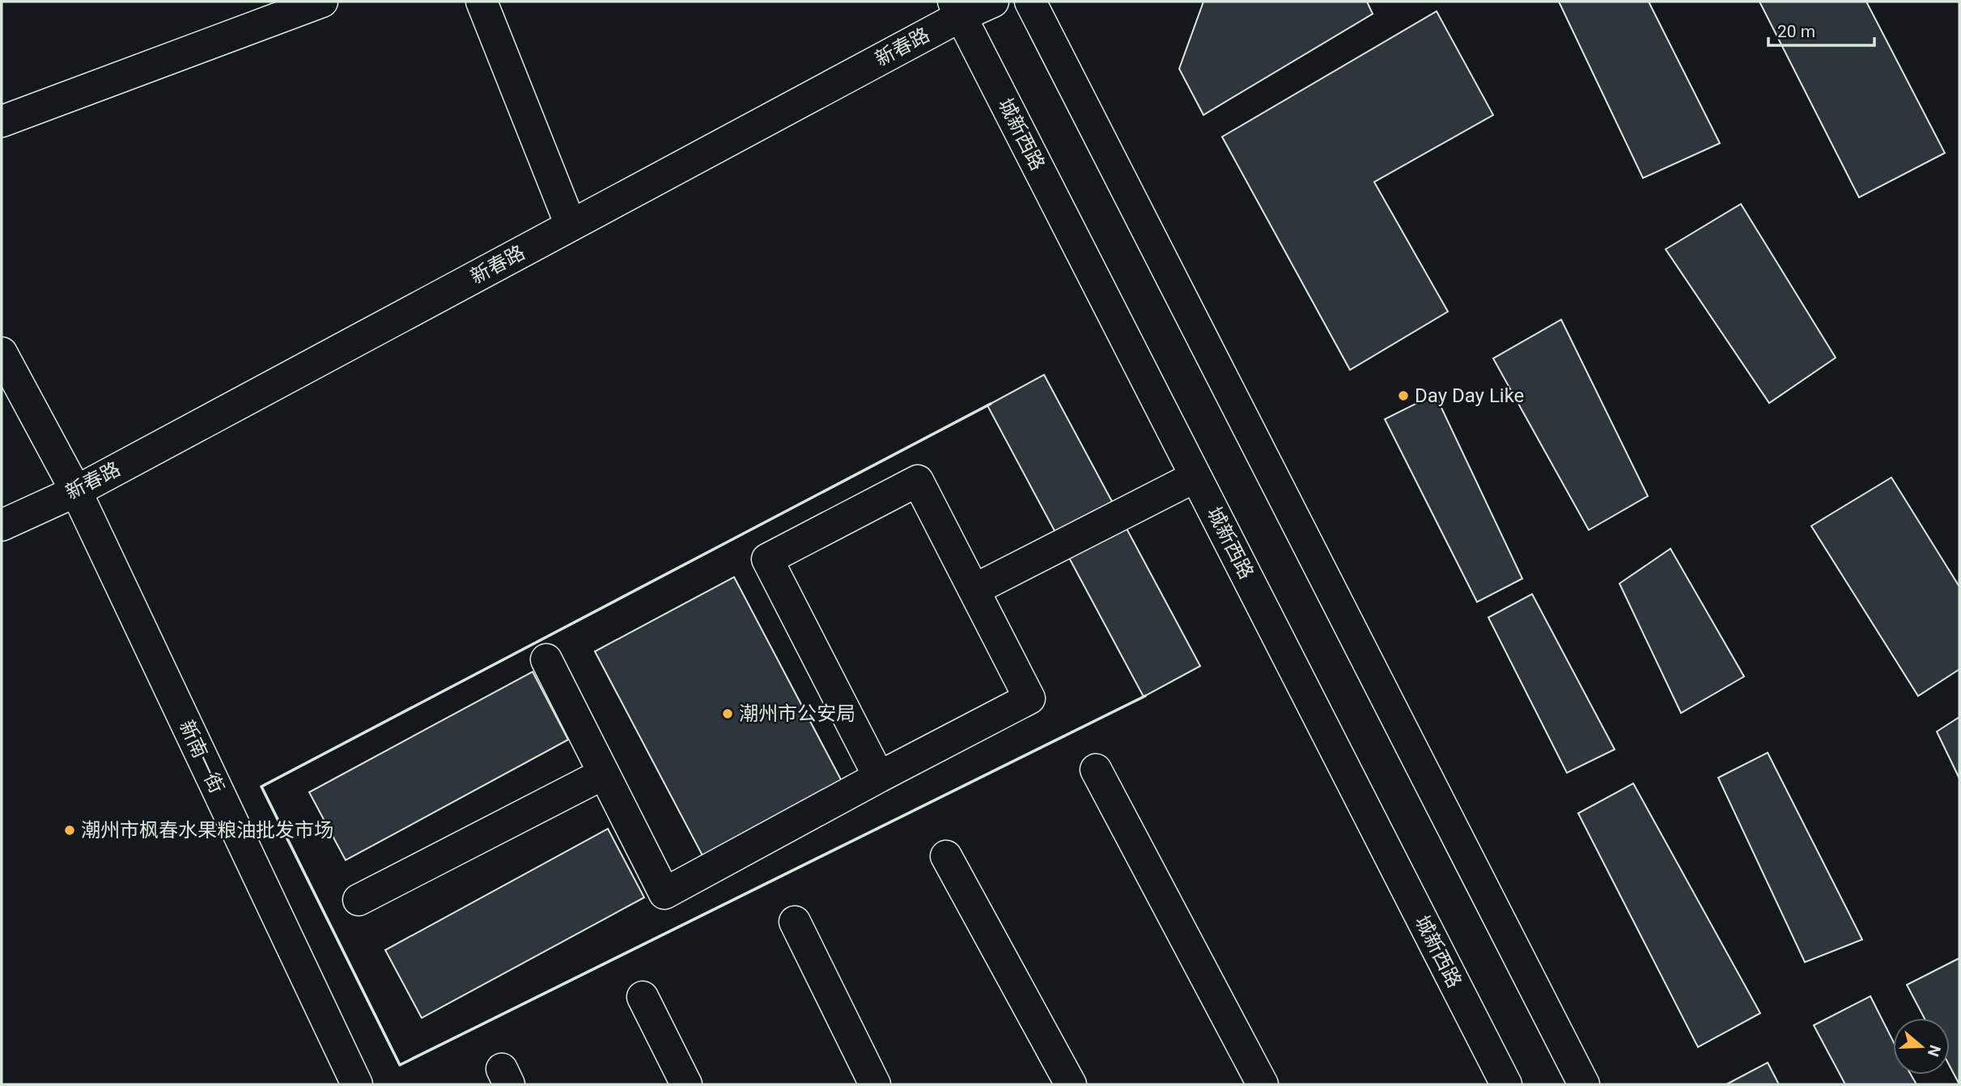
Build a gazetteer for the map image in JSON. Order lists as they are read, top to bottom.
{
  "streets": {
    "street": ["新春路", "城新西路", "新南一街"]
  },
  "crossings": [
    ["新春路", "城新西路"],
    ["新春路", "新南一街"]
  ],
  "places": ["Day Day Like", "潮州市公安局", "潮州市枫春水果粮油批发市场"],
  "scale_bar": "20 m",
  "north": "right"
}
